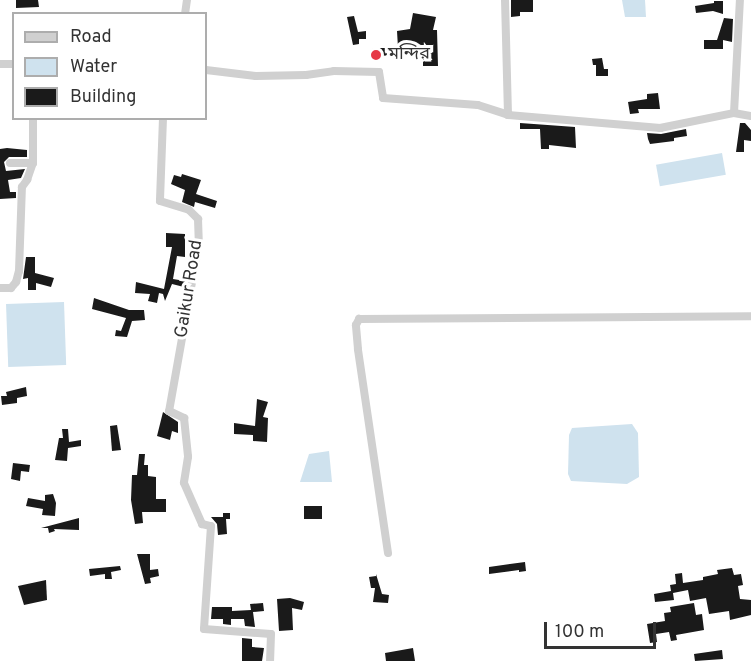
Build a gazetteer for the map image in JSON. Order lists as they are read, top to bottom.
{
  "streets": {
    "street": ["Gaikur Road"]
  },
  "places": ["মন্দির"],
  "legend": ["Road", "Water", "Building"],
  "scale_bar": "100 m"
}
